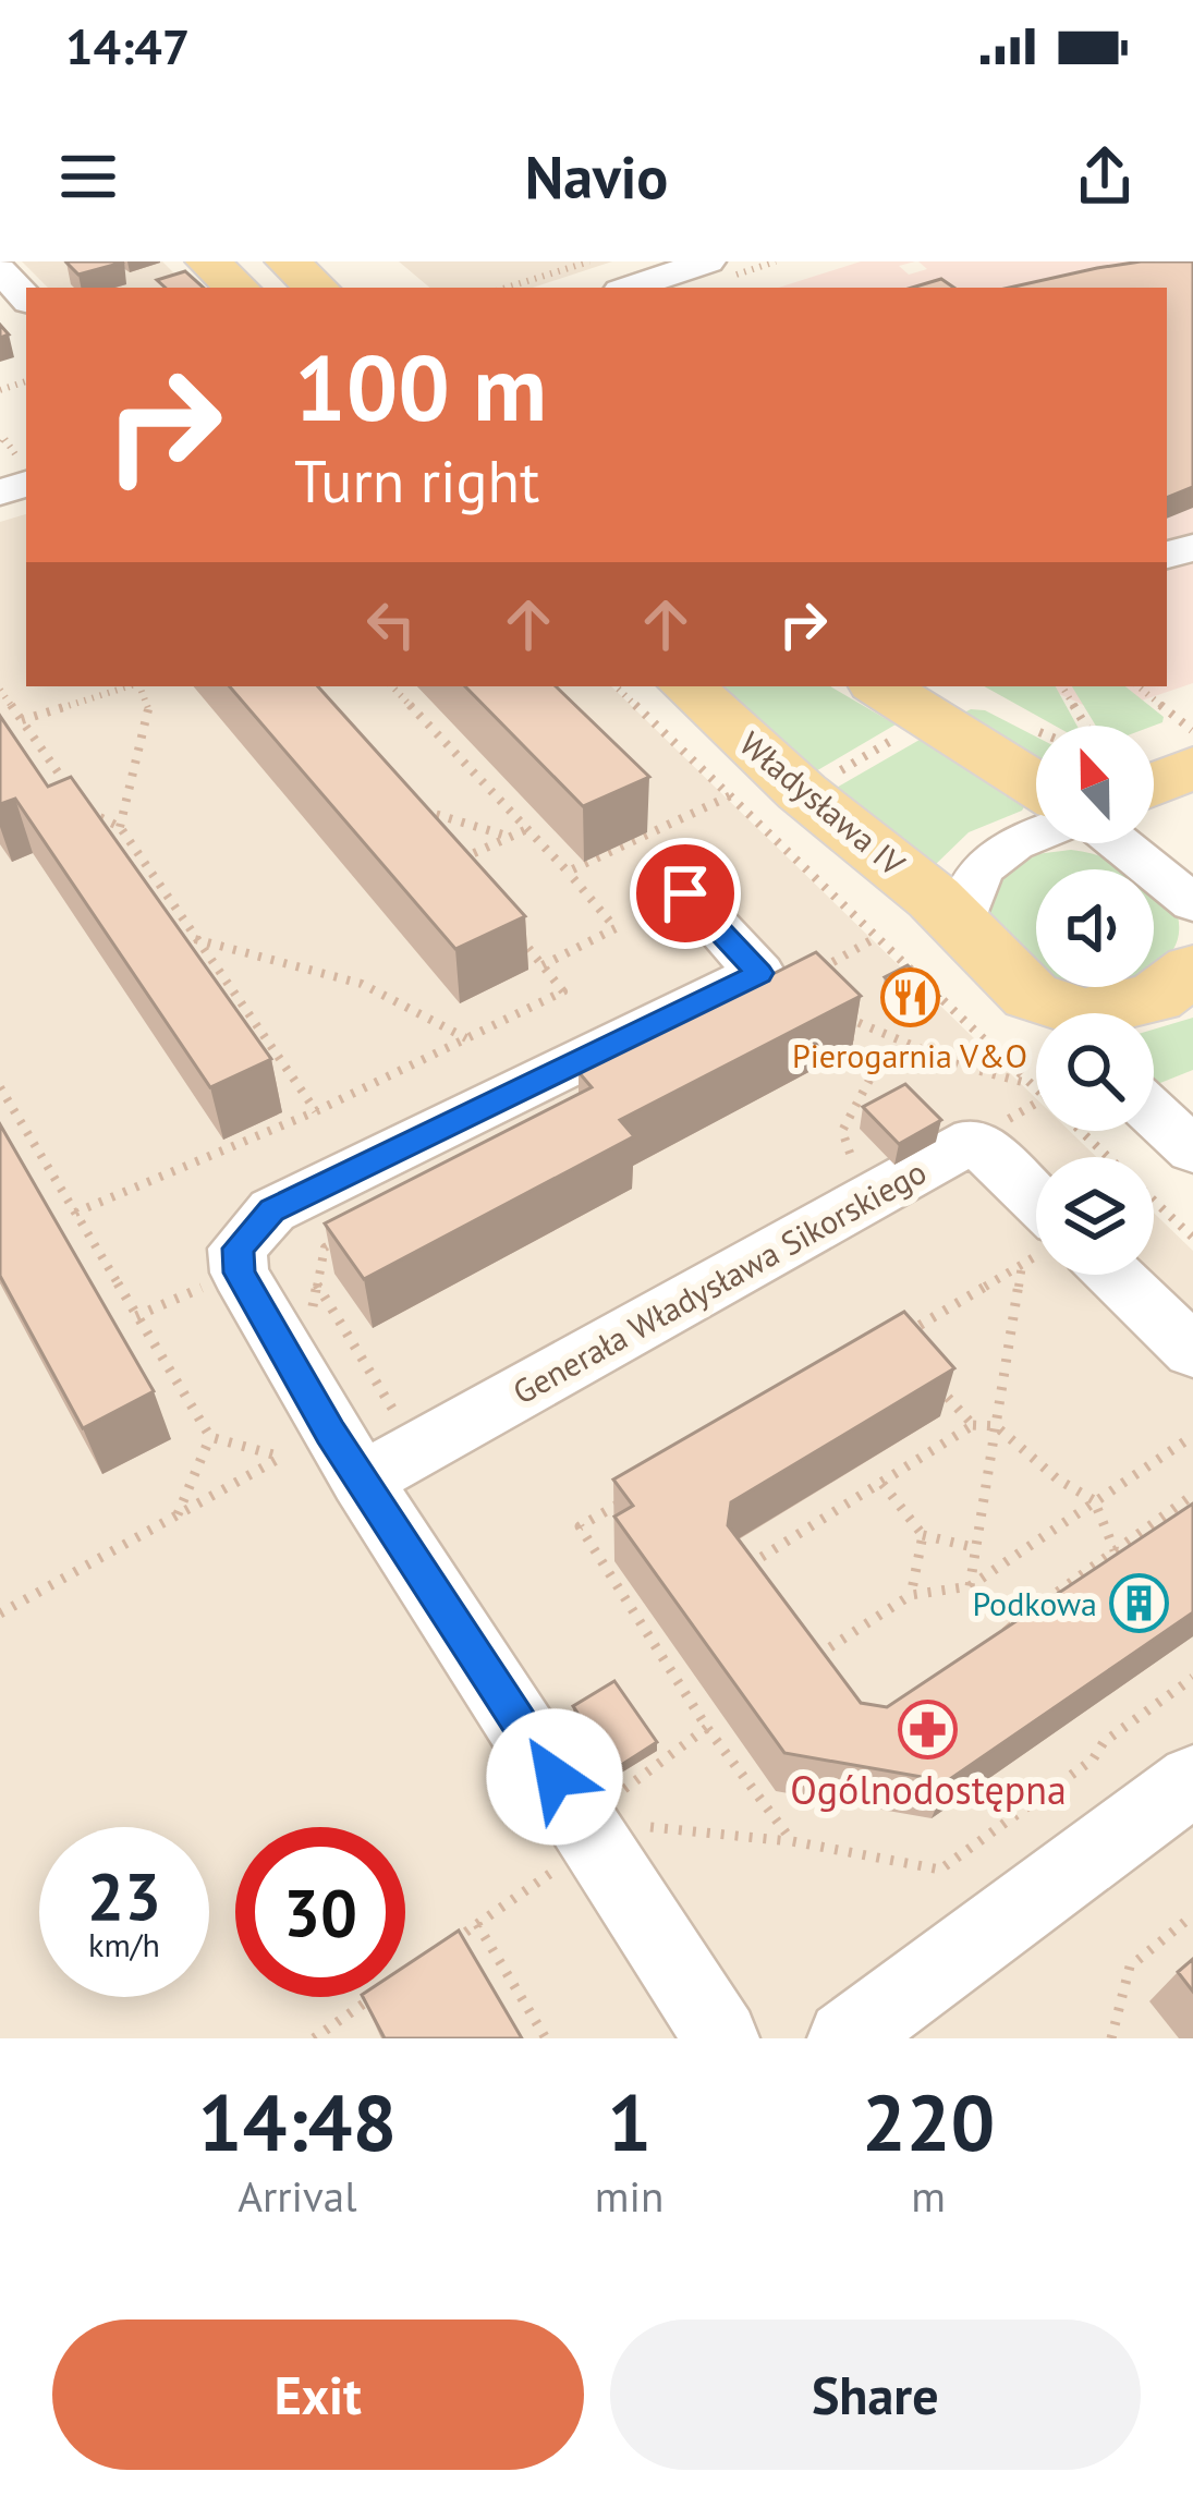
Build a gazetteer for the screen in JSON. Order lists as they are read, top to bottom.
{
  "streets": {
    "main road": ["Władysława IV"],
    "street": ["Generała Władysława Sikorskiego"]
  },
  "places": {
    "restaurant": ["Pierogarnia V&O"],
    "building": ["Podkowa"],
    "pharmacy": ["Ogólnodostępna"]
  },
  "north": "top",
  "page": {
    "status": "14:47",
    "header": "Navio",
    "turn": ["100 m", "Turn right"],
    "speed": "23 km/h",
    "limit": "30",
    "eta": [
      "14:48",
      "Arrival",
      "1",
      "min",
      "220",
      "m"
    ],
    "buttons": ["Exit", "Share"]
  }
}
